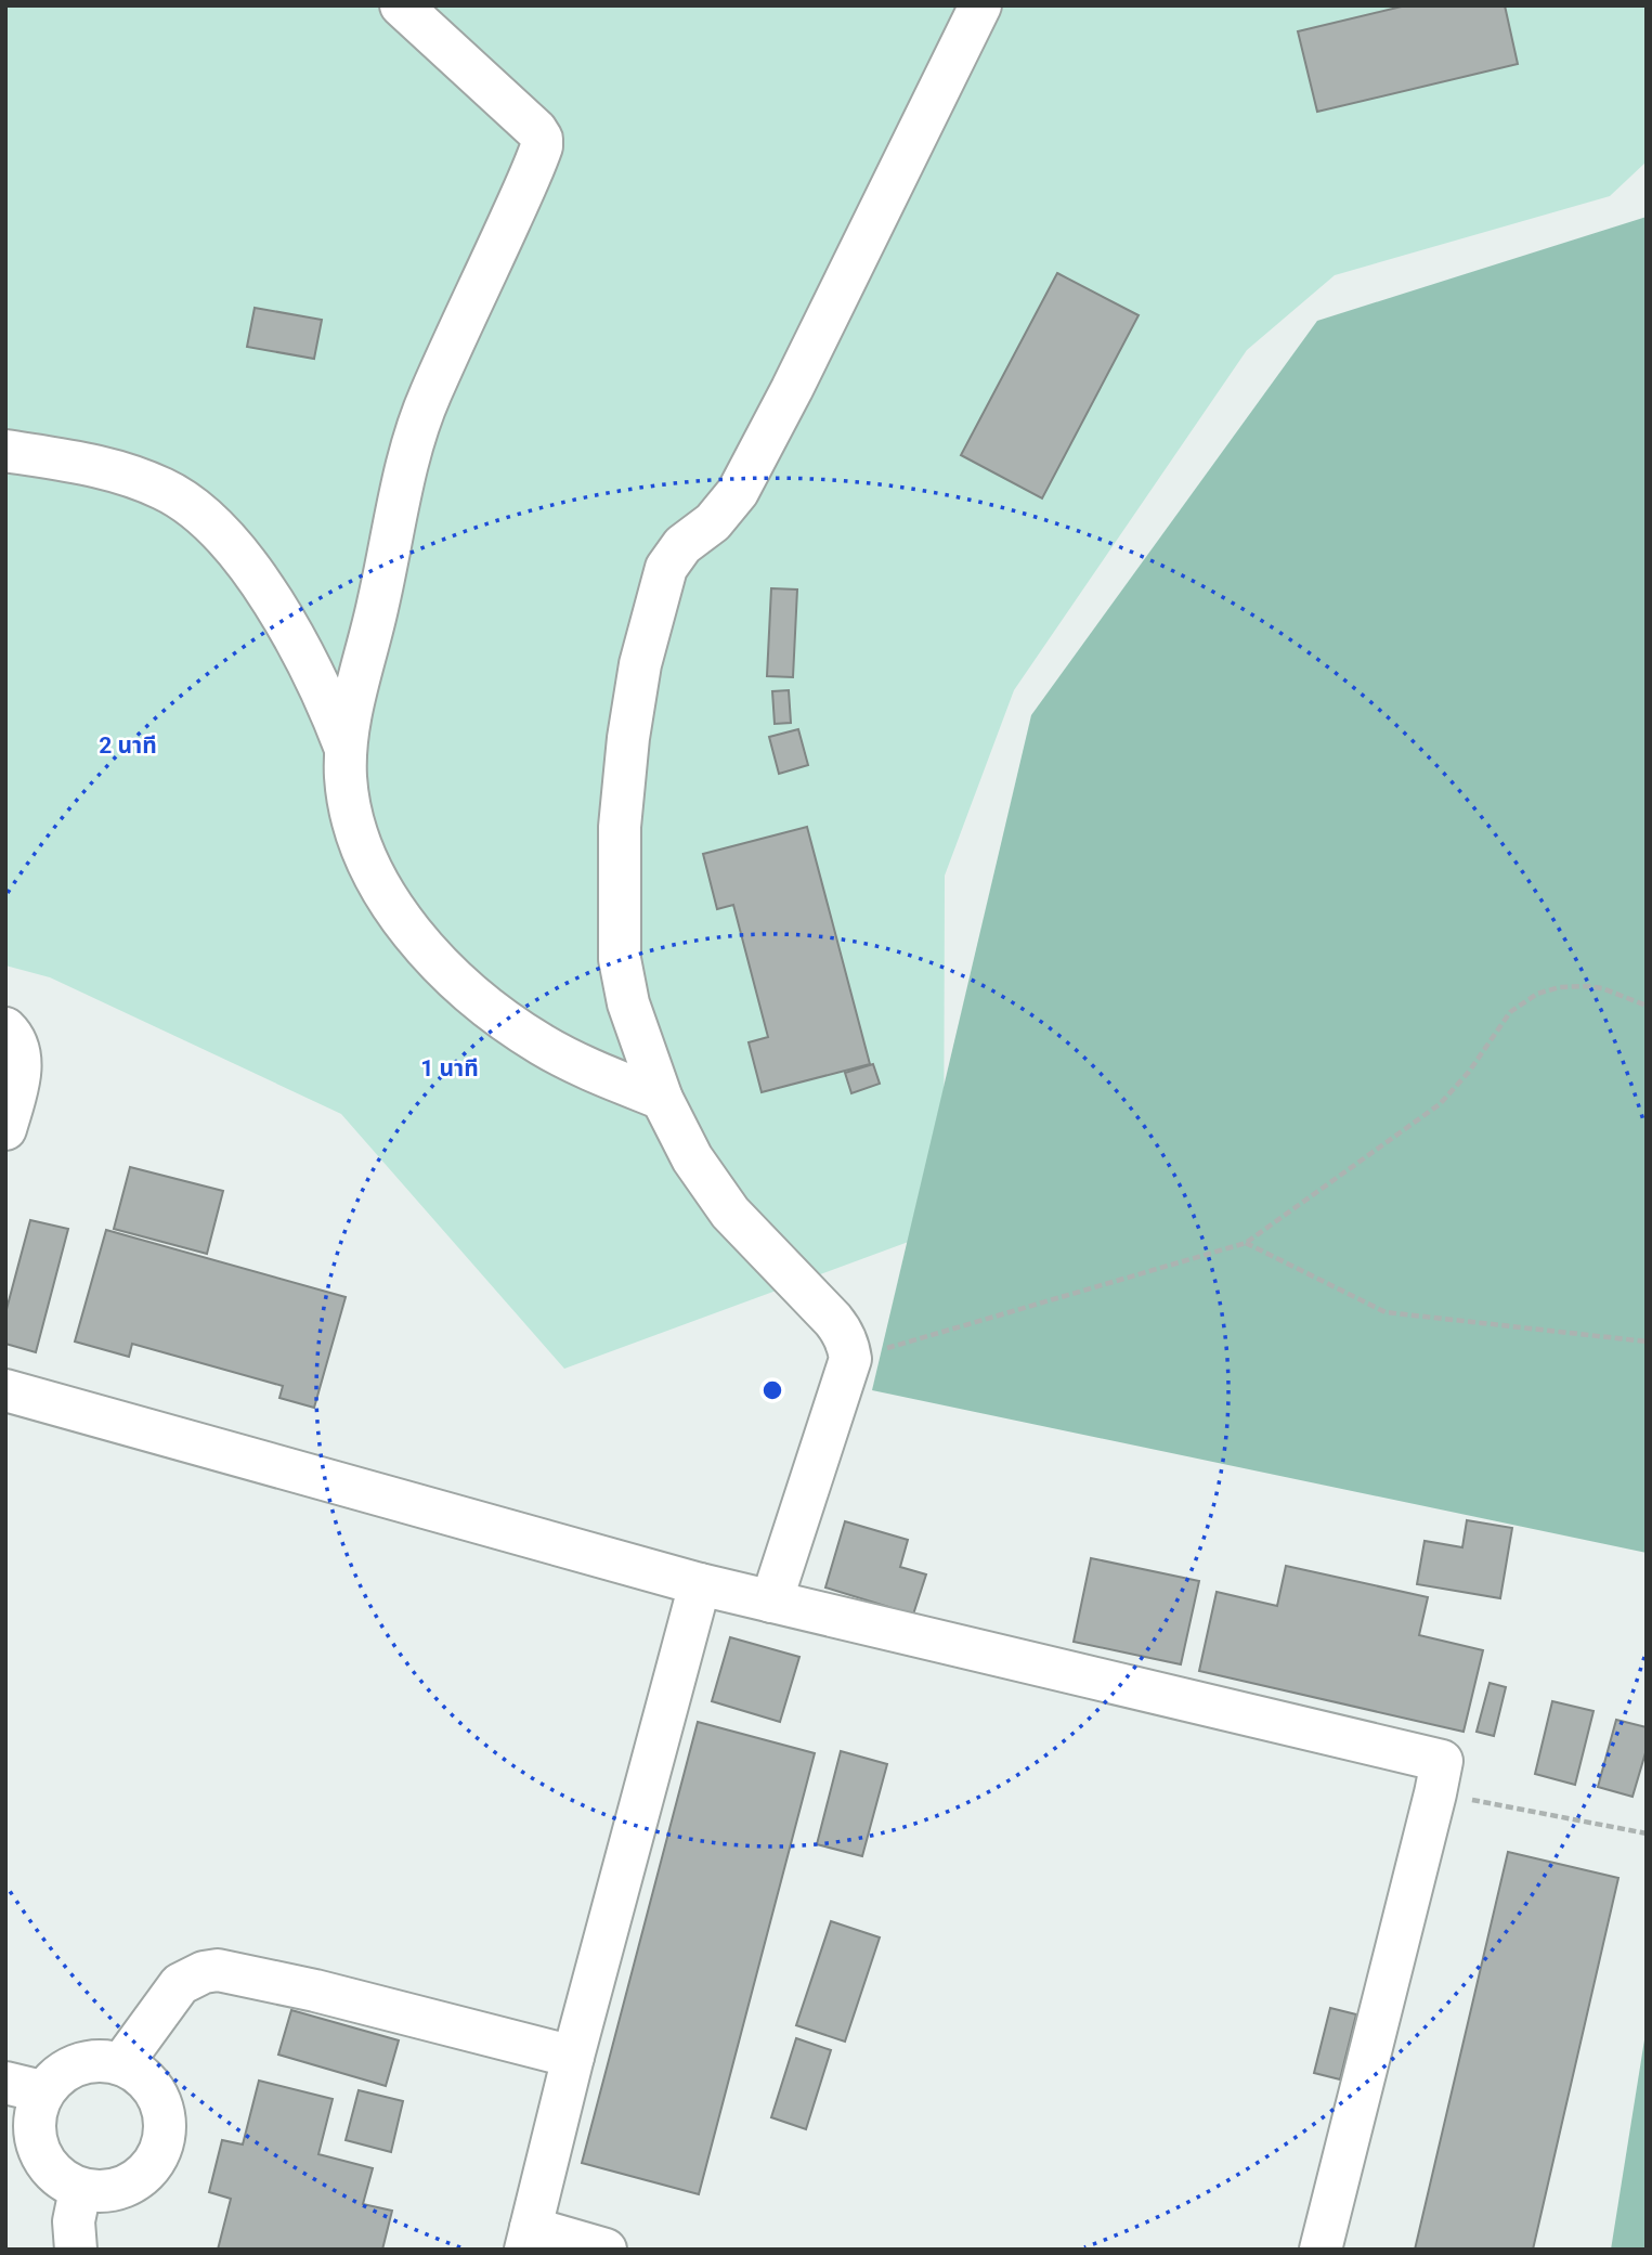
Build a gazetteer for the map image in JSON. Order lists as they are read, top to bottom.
{
  "rings": ["2 นาที", "1 นาที"]
}
